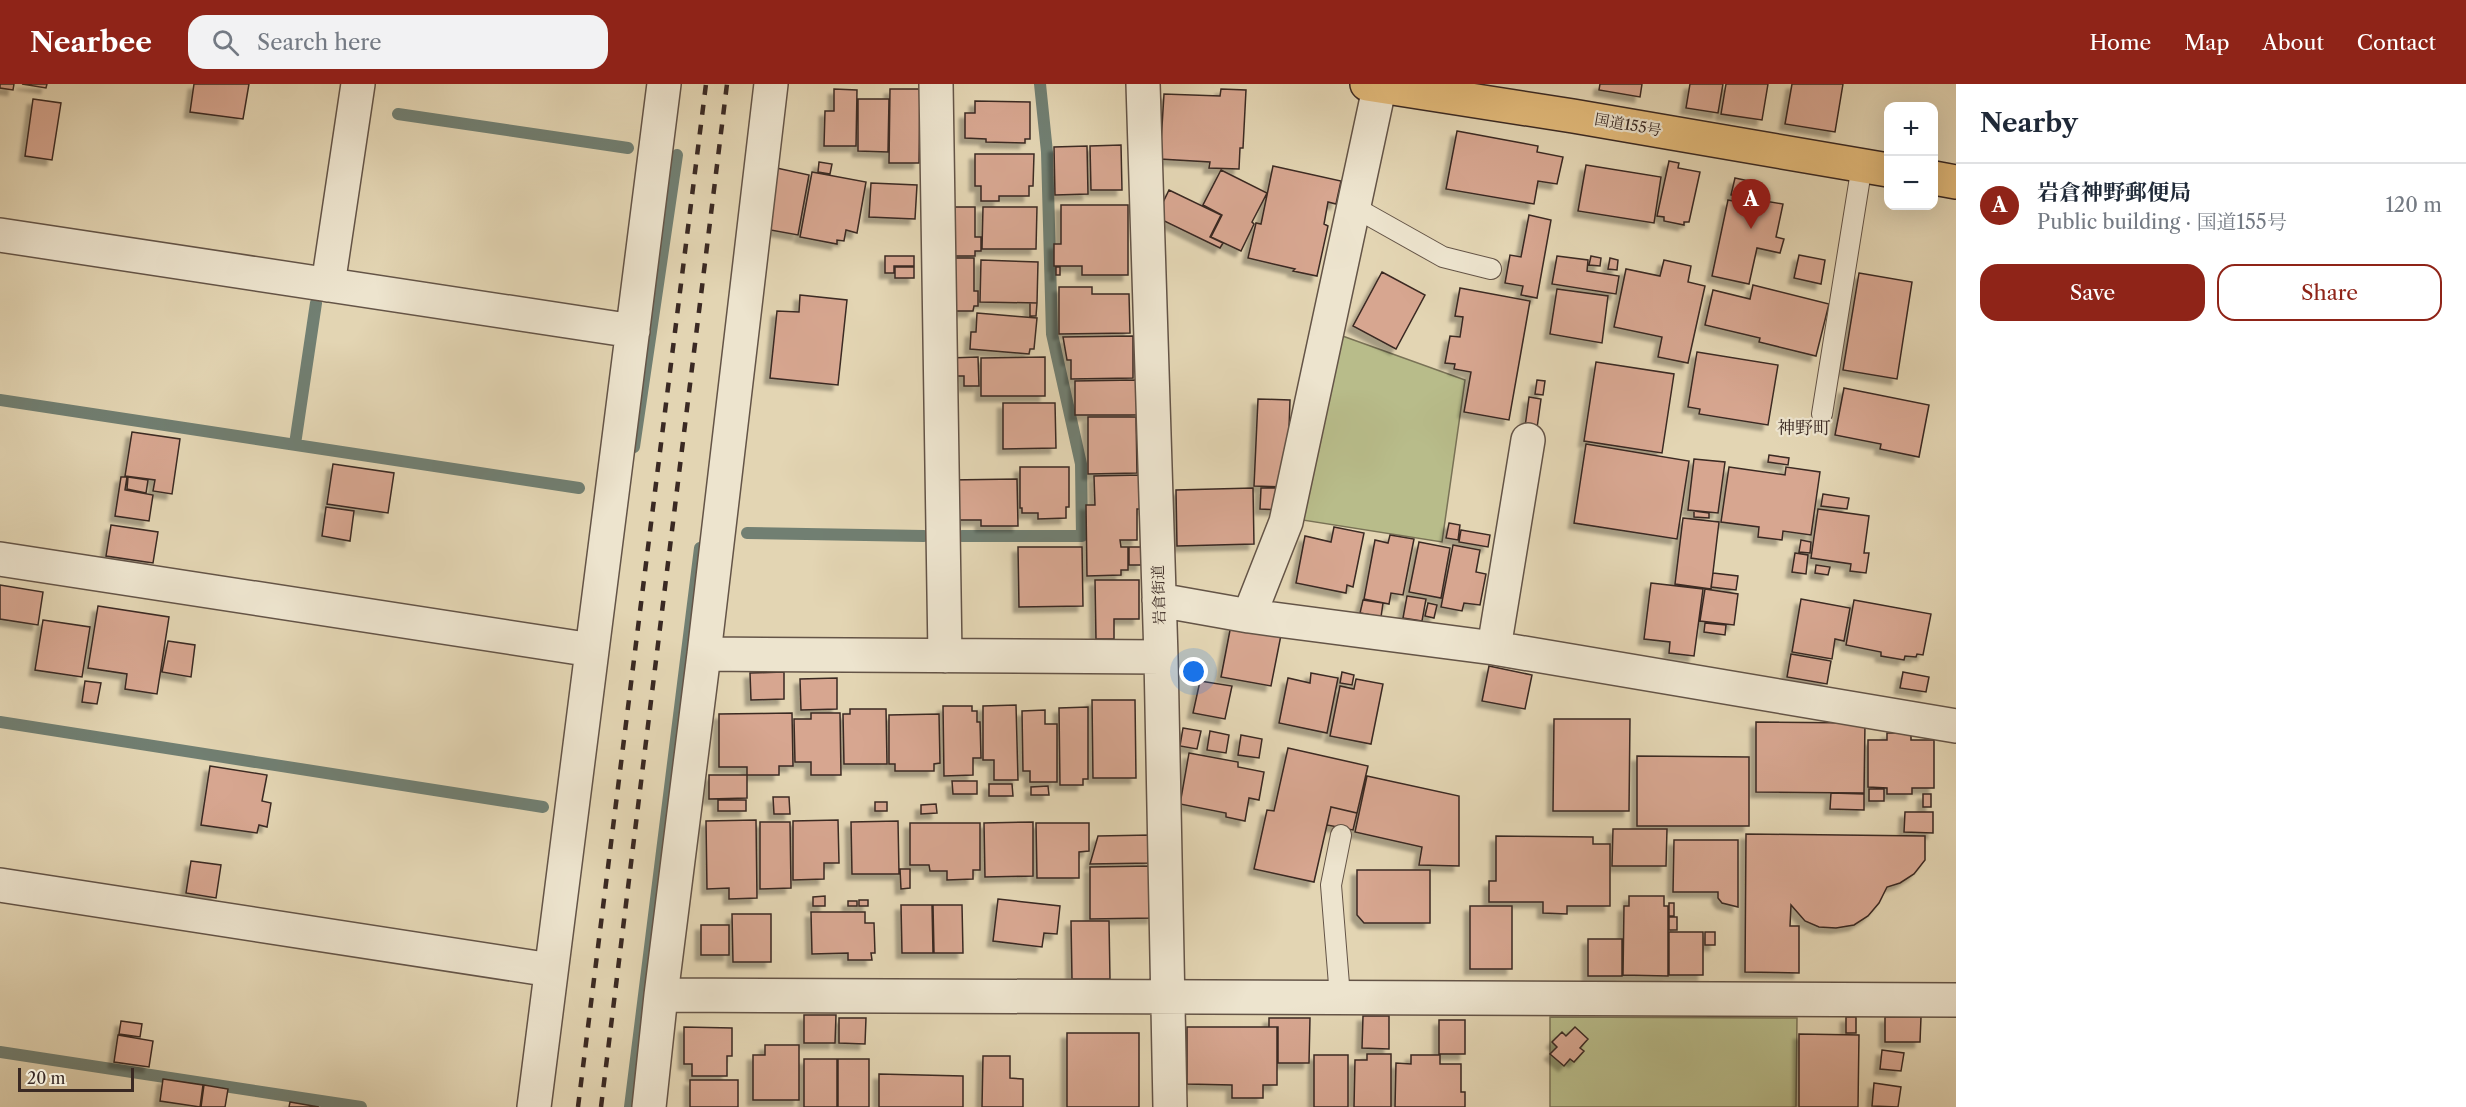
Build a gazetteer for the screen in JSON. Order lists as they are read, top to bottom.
{
  "streets": {
    "highway": ["国道155号"],
    "street": ["岩倉街道"]
  },
  "districts": ["神野町"],
  "scale_bar": "20 m",
  "page": {
    "header": "Nearbee",
    "search": "Search here",
    "nav": [
      "Home",
      "Map",
      "About",
      "Contact"
    ],
    "heading": "Nearby",
    "map_buttons": ["+", "−"],
    "list": [
      {
        "mark": "A",
        "name": "岩倉神野郵便局",
        "note": "Public building · 国道155号",
        "value": "120 m"
      }
    ],
    "pins": "A",
    "buttons": ["Save", "Share"],
    "scale": "20 m"
  }
}
